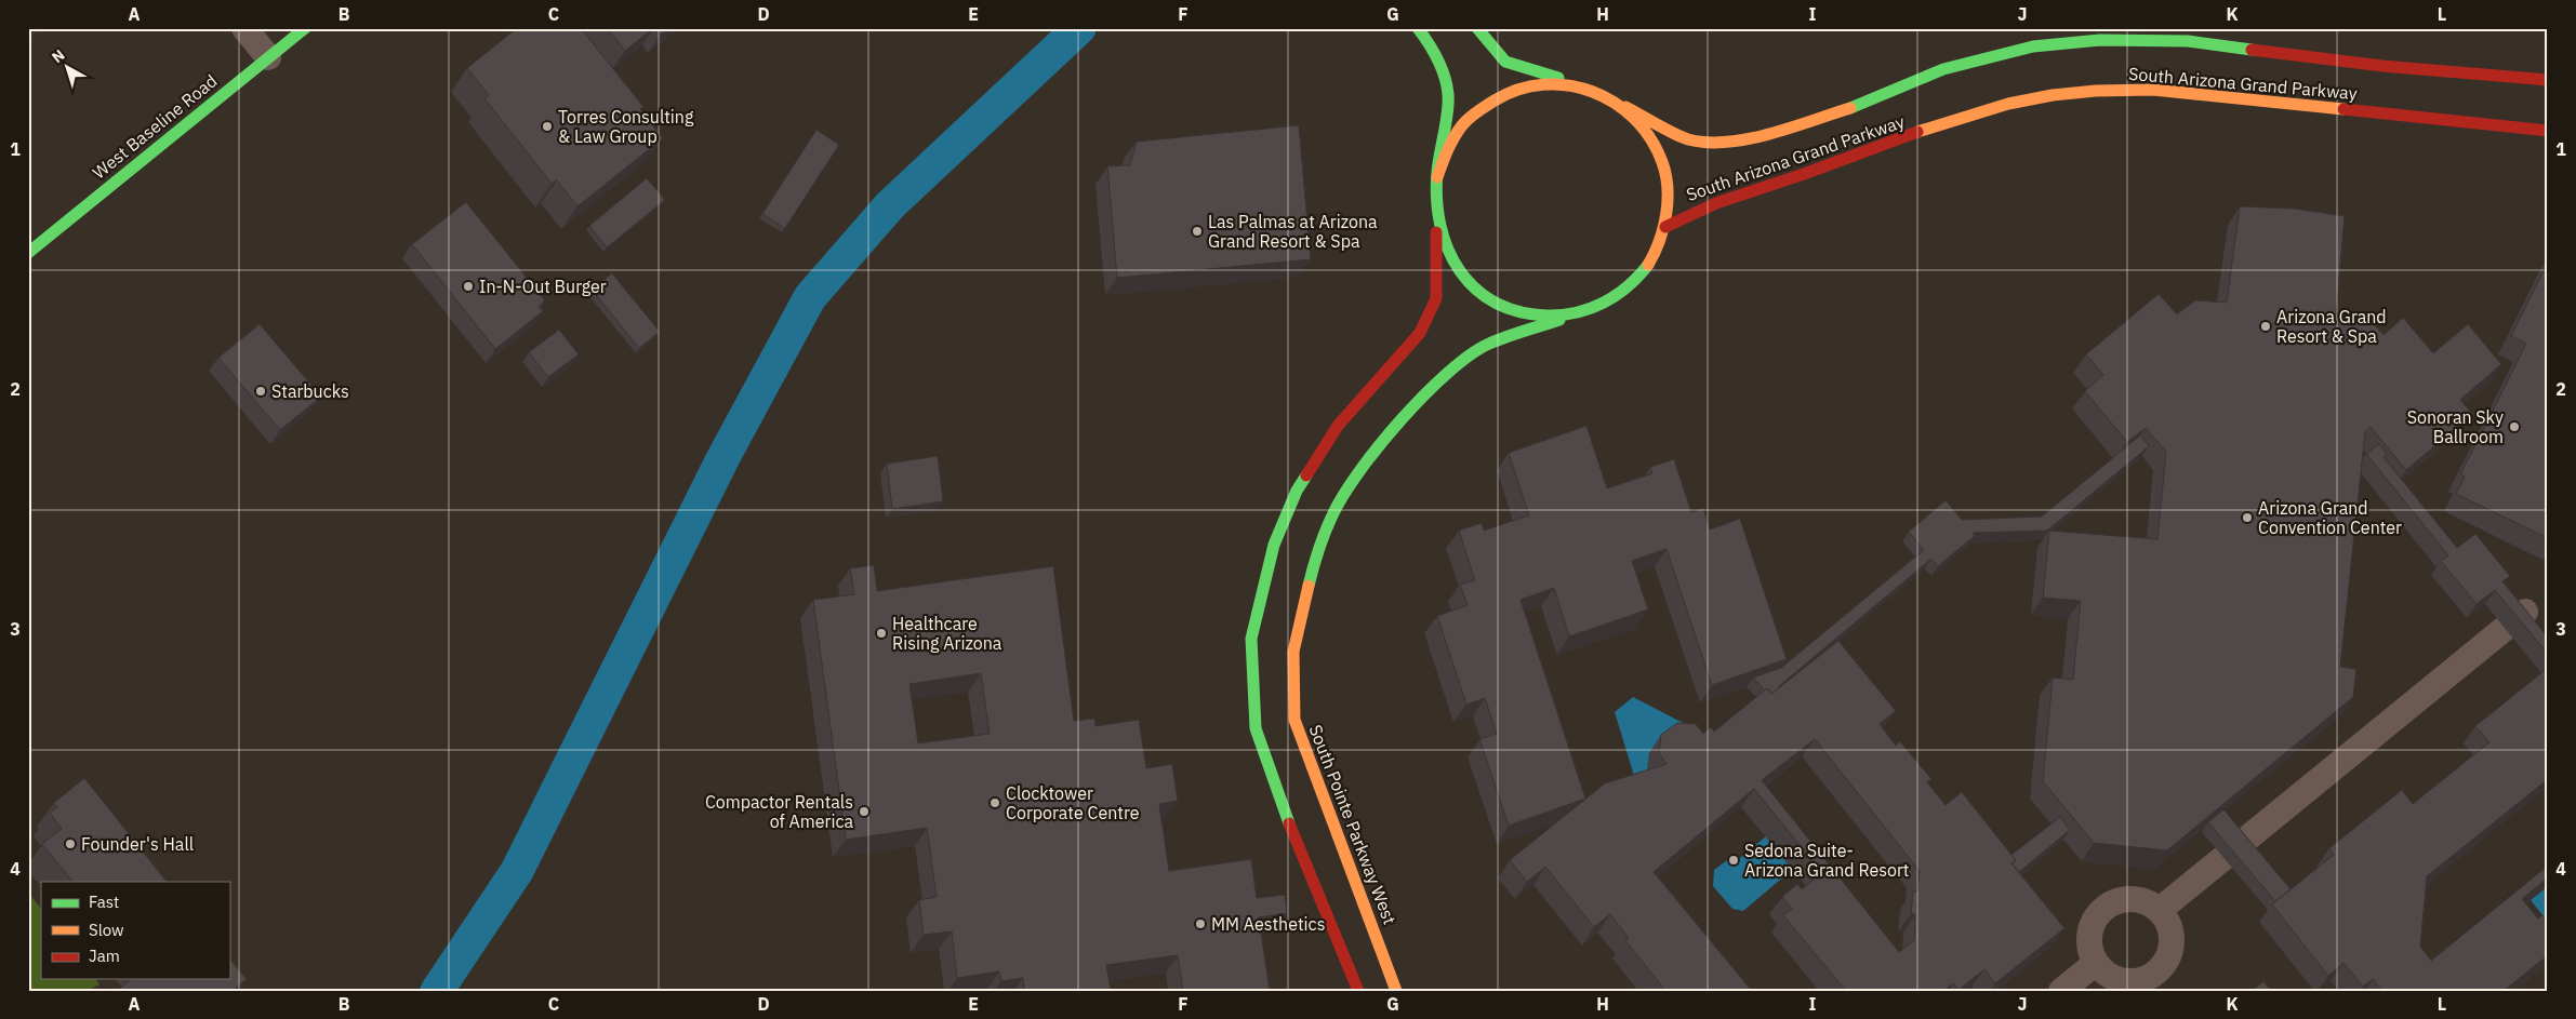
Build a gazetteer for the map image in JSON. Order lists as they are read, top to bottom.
{
  "streets": {
    "street": ["South Arizona Grand Parkway", "West Baseline Road", "South Pointe Parkway West"]
  },
  "crossings": [
    ["South Arizona Grand Parkway", "South Pointe Parkway West"]
  ],
  "places": [
    "Torres Consulting & Law Group",
    "Las Palmas at Arizona Grand Resort & Spa",
    "In-N-Out Burger",
    "Arizona Grand Resort & Spa",
    "Starbucks",
    "Sonoran Sky Ballroom",
    "Arizona Grand Convention Center",
    "Healthcare Rising Arizona",
    "Clocktower Corporate Centre",
    "Compactor Rentals of America",
    "Founder's Hall",
    "Sedona Suite- Arizona Grand Resort",
    "MM Aesthetics"
  ],
  "legend": ["Fast", "Slow", "Jam"],
  "north": "top left",
  "grid": {
    "columns": [
      "A",
      "B",
      "C",
      "D",
      "E",
      "F",
      "G",
      "H",
      "I",
      "J",
      "K",
      "L"
    ],
    "rows": [
      "1",
      "2",
      "3",
      "4"
    ]
  }
}
